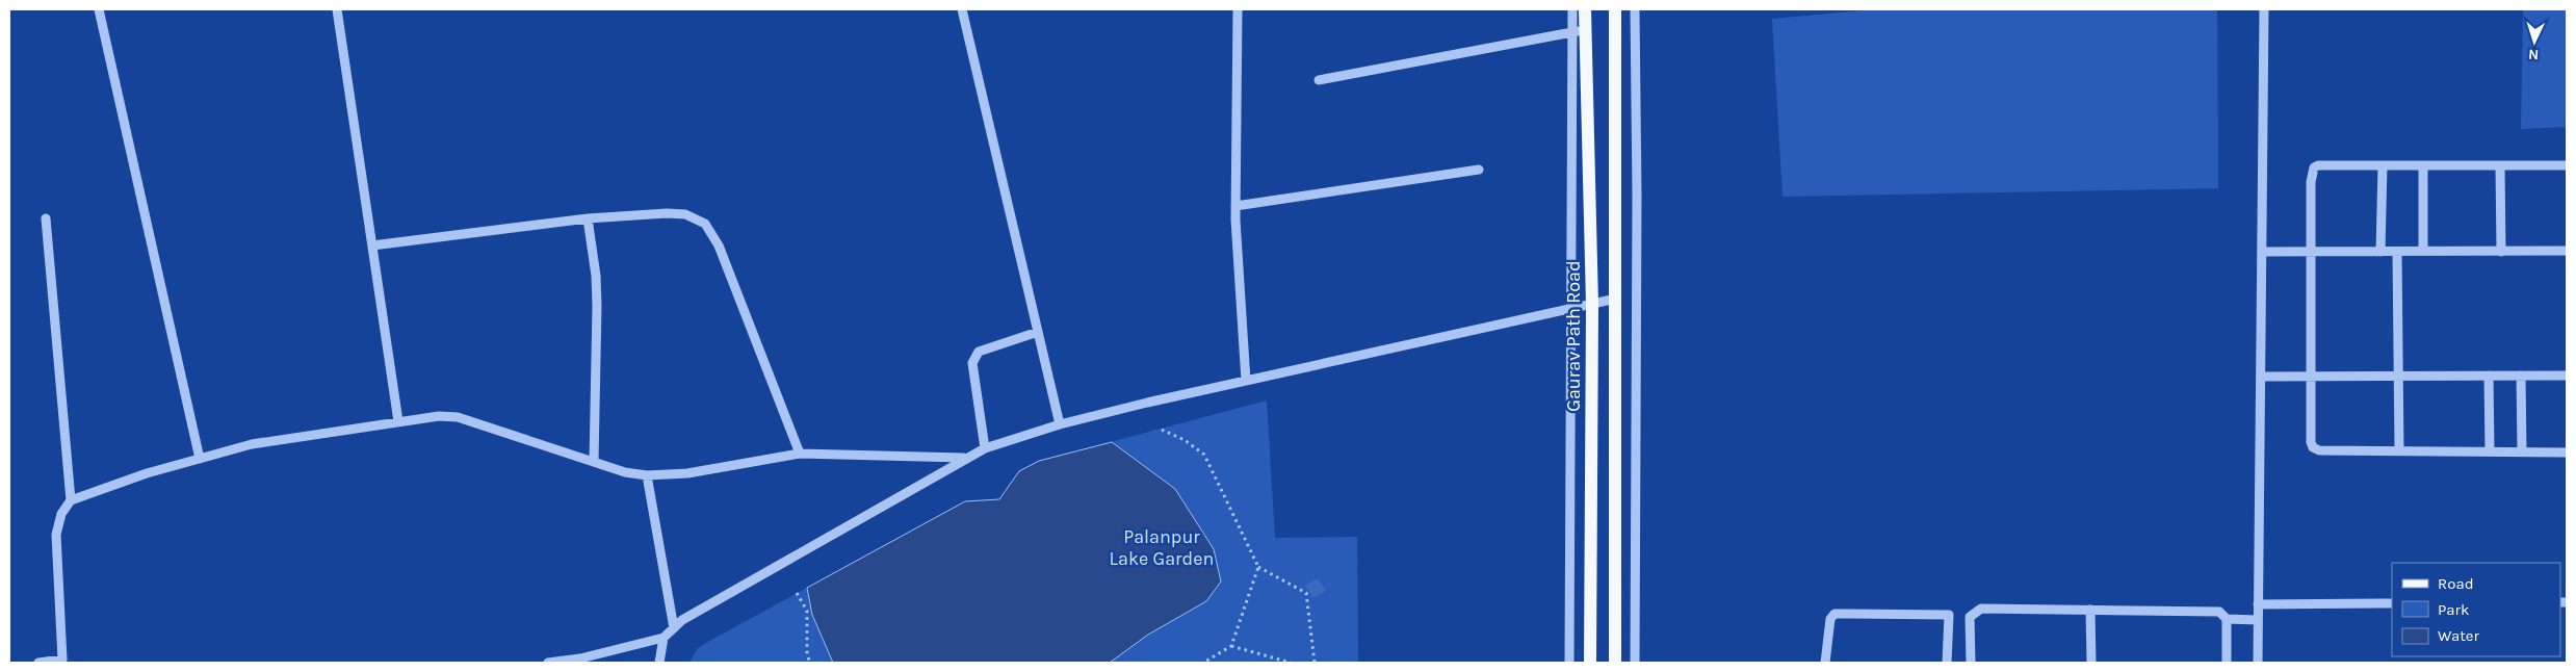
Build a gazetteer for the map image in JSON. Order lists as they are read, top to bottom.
{
  "streets": {
    "main road": ["Gaurav Path Road"]
  },
  "parks": ["Palanpur Lake Garden"],
  "legend": ["Road", "Park", "Water"],
  "north": "bottom"
}
